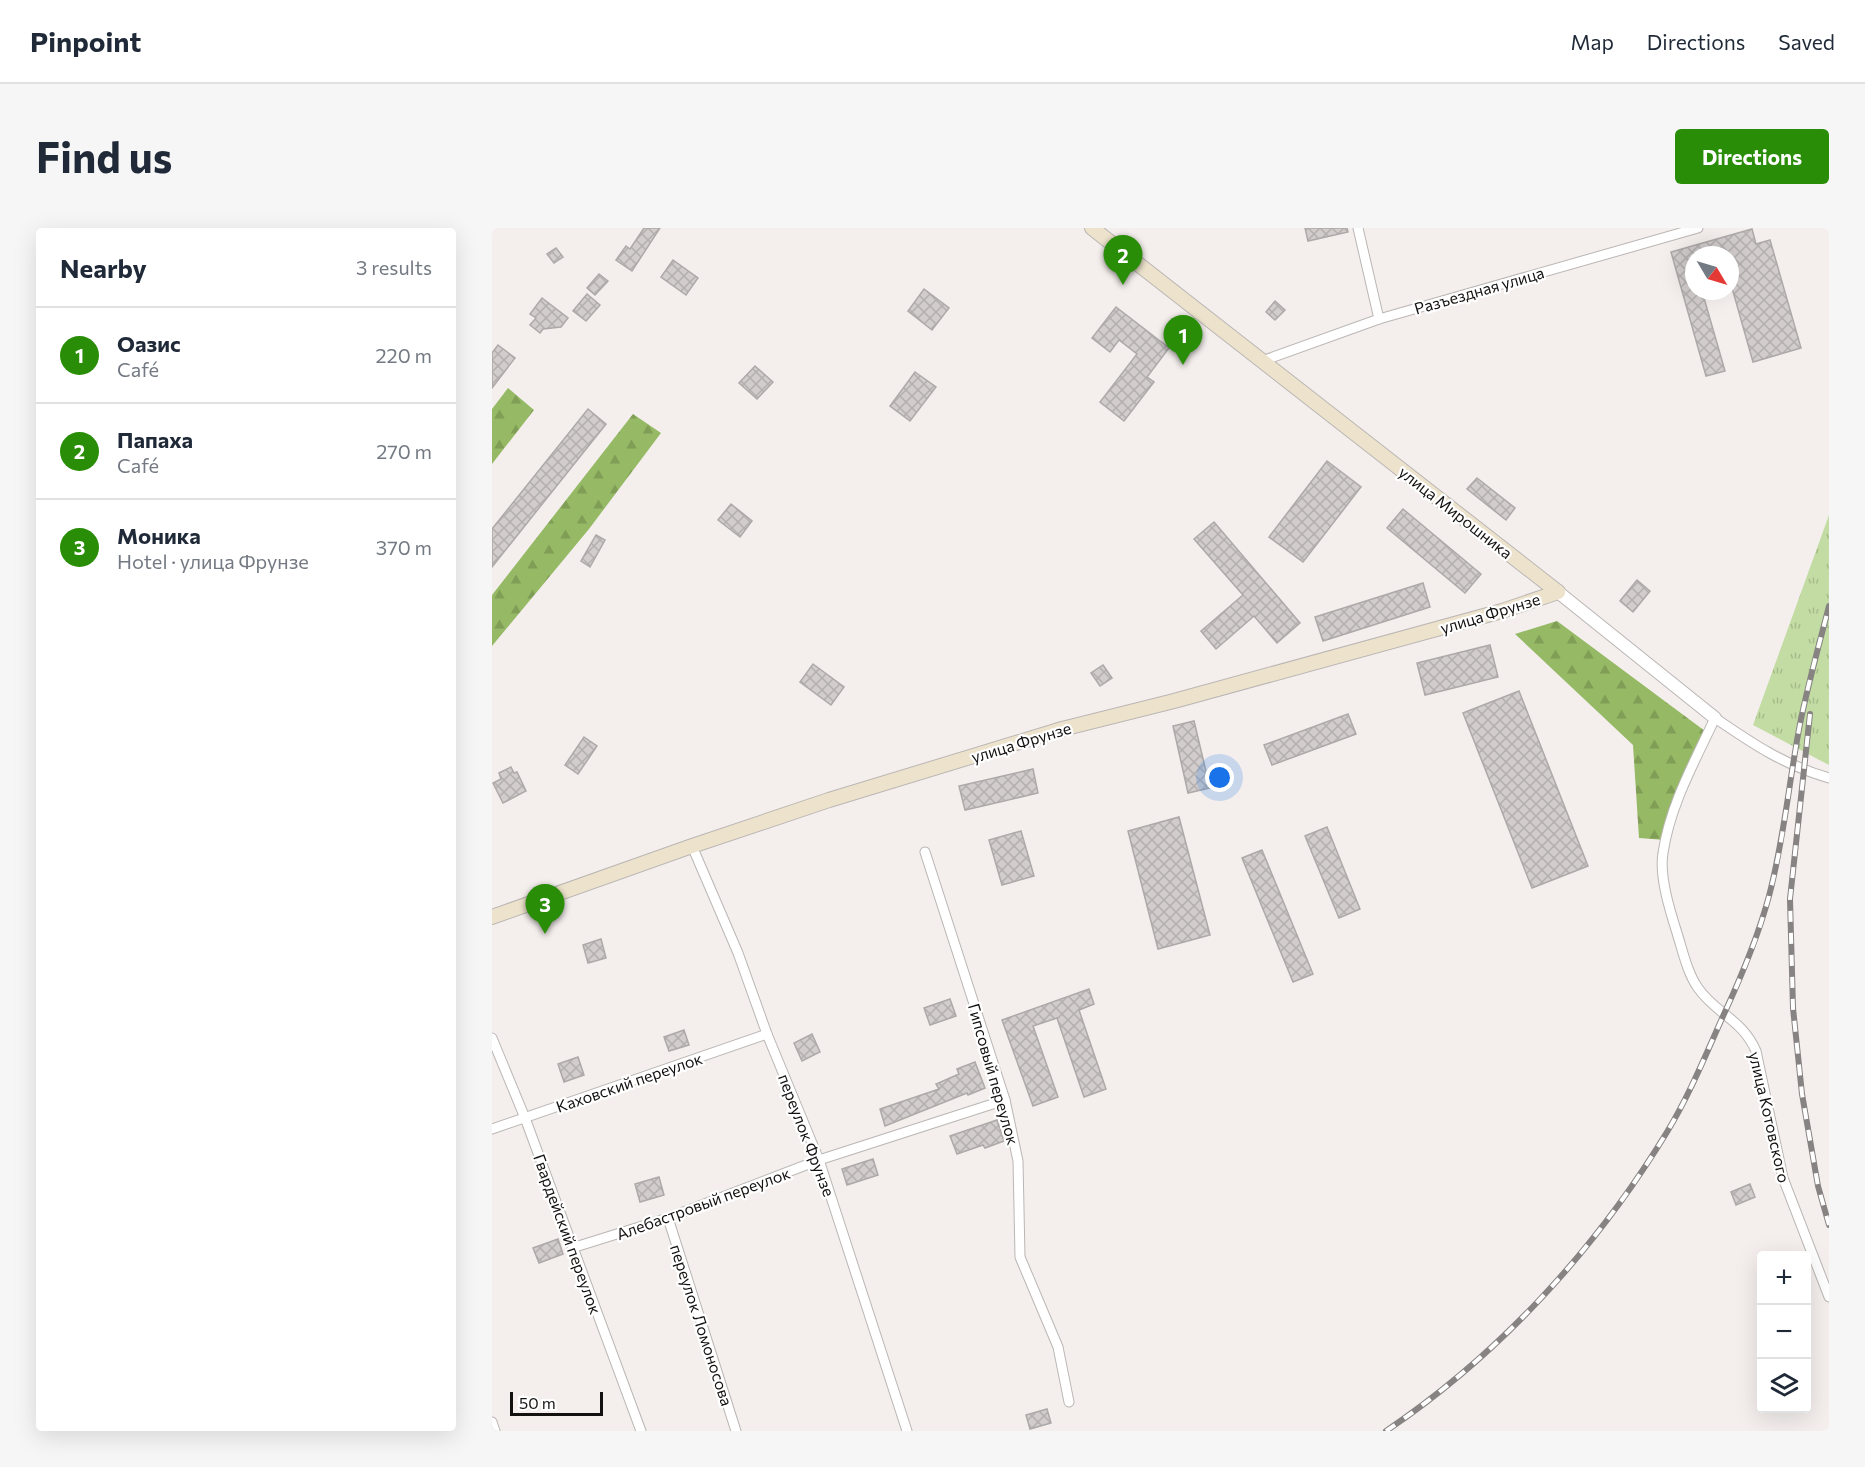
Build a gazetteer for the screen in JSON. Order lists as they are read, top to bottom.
{
  "streets": {
    "main road": ["улица Мирошника", "улица Фрунзе"],
    "street": [
      "Разъездная улица",
      "Гипсовый переулок",
      "Каховский переулок",
      "улица Котовского",
      "переулок Фрунзе",
      "Алебастровый переулок",
      "Гвардейский переулок",
      "переулок Ломоносова"
    ]
  },
  "crossings": [
    ["Разъездная улица", "улица Мирошника"],
    ["улица Мирошника", "улица Фрунзе"],
    ["улица Мирошника", "улица Котовского"],
    ["улица Фрунзе", "переулок Фрунзе"],
    ["Гипсовый переулок", "Алебастровый переулок"],
    ["Каховский переулок", "переулок Фрунзе"],
    ["Каховский переулок", "Гвардейский переулок"],
    ["переулок Фрунзе", "Алебастровый переулок"],
    ["Алебастровый переулок", "Гвардейский переулок"],
    ["Алебастровый переулок", "переулок Ломоносова"]
  ],
  "scale_bar": "50 m",
  "north": "bottom right",
  "page": {
    "header": "Pinpoint",
    "nav": ["Map", "Directions", "Saved"],
    "buttons": "Directions",
    "title": "Find us",
    "heading": ["Nearby", "3 results"],
    "pins": ["2", "1", "3"],
    "list": [
      {
        "mark": "1",
        "name": "Оазис",
        "note": "Café",
        "value": "220 m"
      },
      {
        "mark": "2",
        "name": "Папаха",
        "note": "Café",
        "value": "270 m"
      },
      {
        "mark": "3",
        "name": "Моника",
        "note": "Hotel · улица Фрунзе",
        "value": "370 m"
      }
    ],
    "map_buttons": ["+", "−"],
    "scale": "50 m"
  }
}
